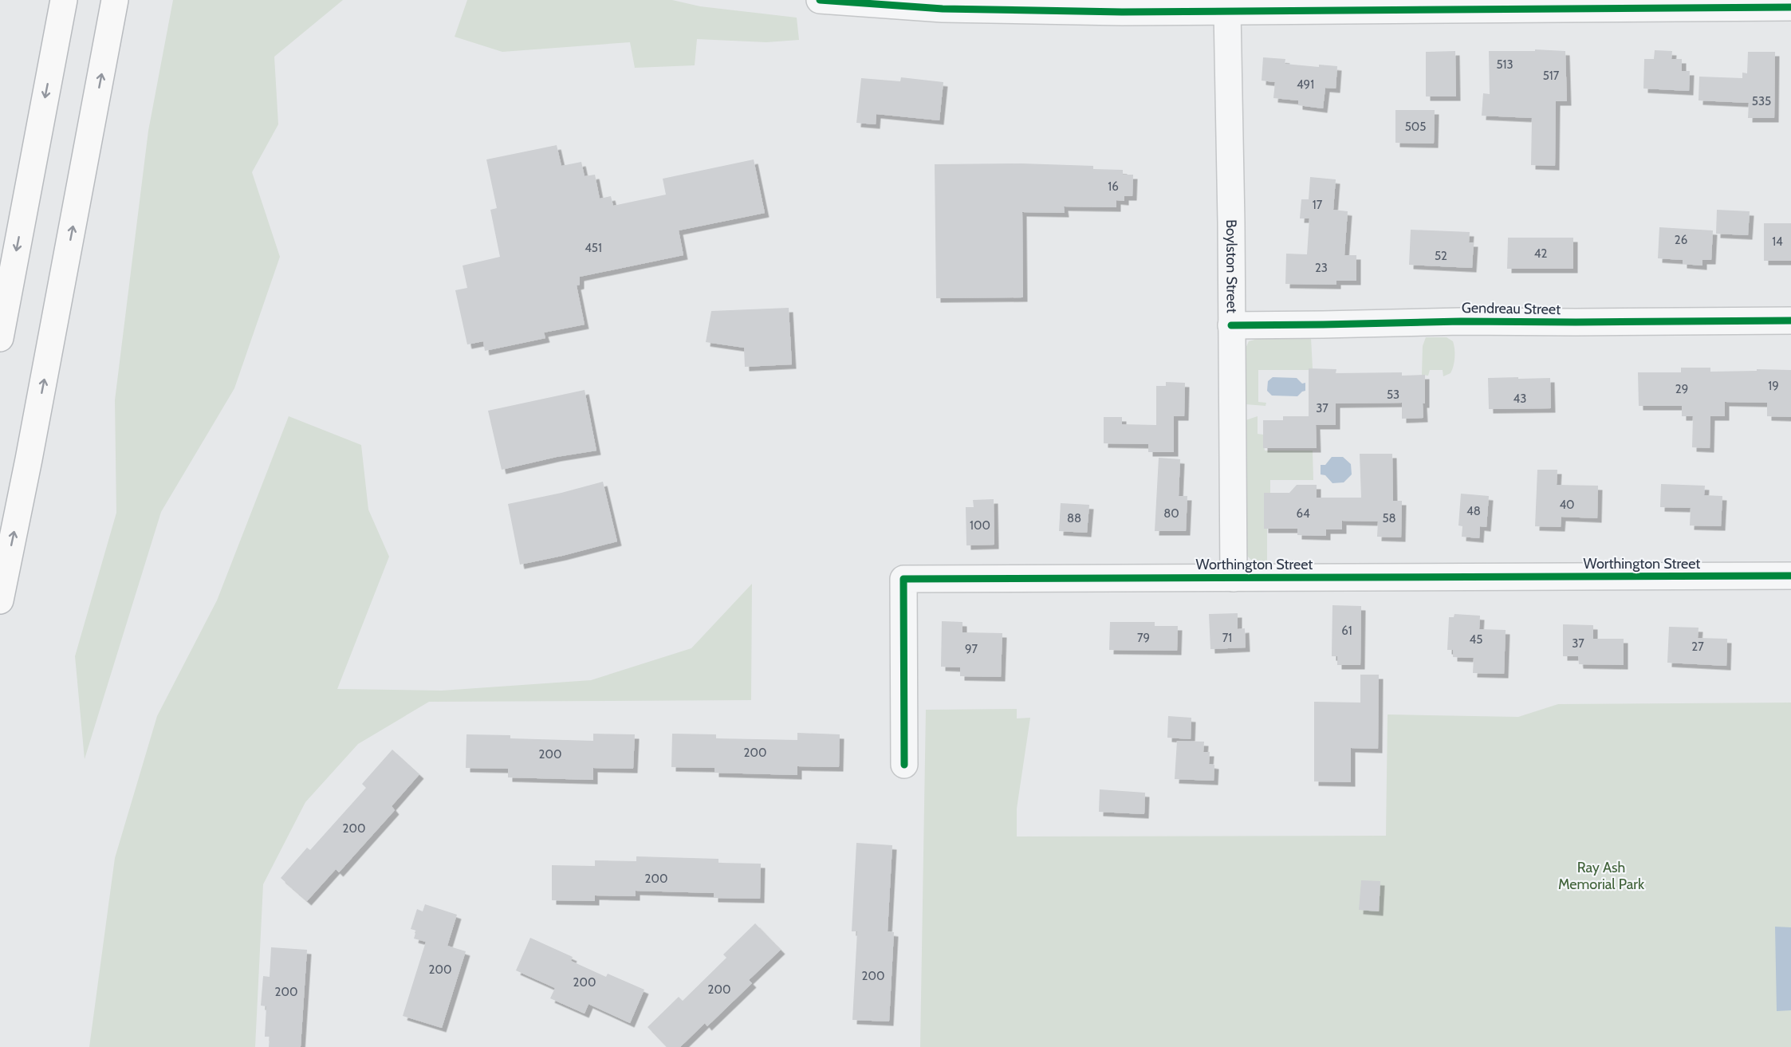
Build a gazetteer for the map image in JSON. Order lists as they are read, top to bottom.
{
  "streets": {
    "street": ["Boylston Street", "Gendreau Street", "Worthington Street"]
  },
  "crossings": [
    ["Boylston Street", "Gendreau Street"],
    ["Boylston Street", "Worthington Street"]
  ],
  "parks": ["Ray Ash Memorial Park"],
  "house_numbers": [
    "513",
    "517",
    "491",
    "535",
    "505",
    "16",
    "17",
    "26",
    "14",
    "451",
    "42",
    "52",
    "23",
    "19",
    "29",
    "53",
    "43",
    "37",
    "40",
    "48",
    "80",
    "64",
    "88",
    "58",
    "100",
    "61",
    "79",
    "71",
    "45",
    "37",
    "27",
    "97",
    "200",
    "200",
    "200",
    "200",
    "200",
    "200",
    "200",
    "200",
    "200"
  ]
}
